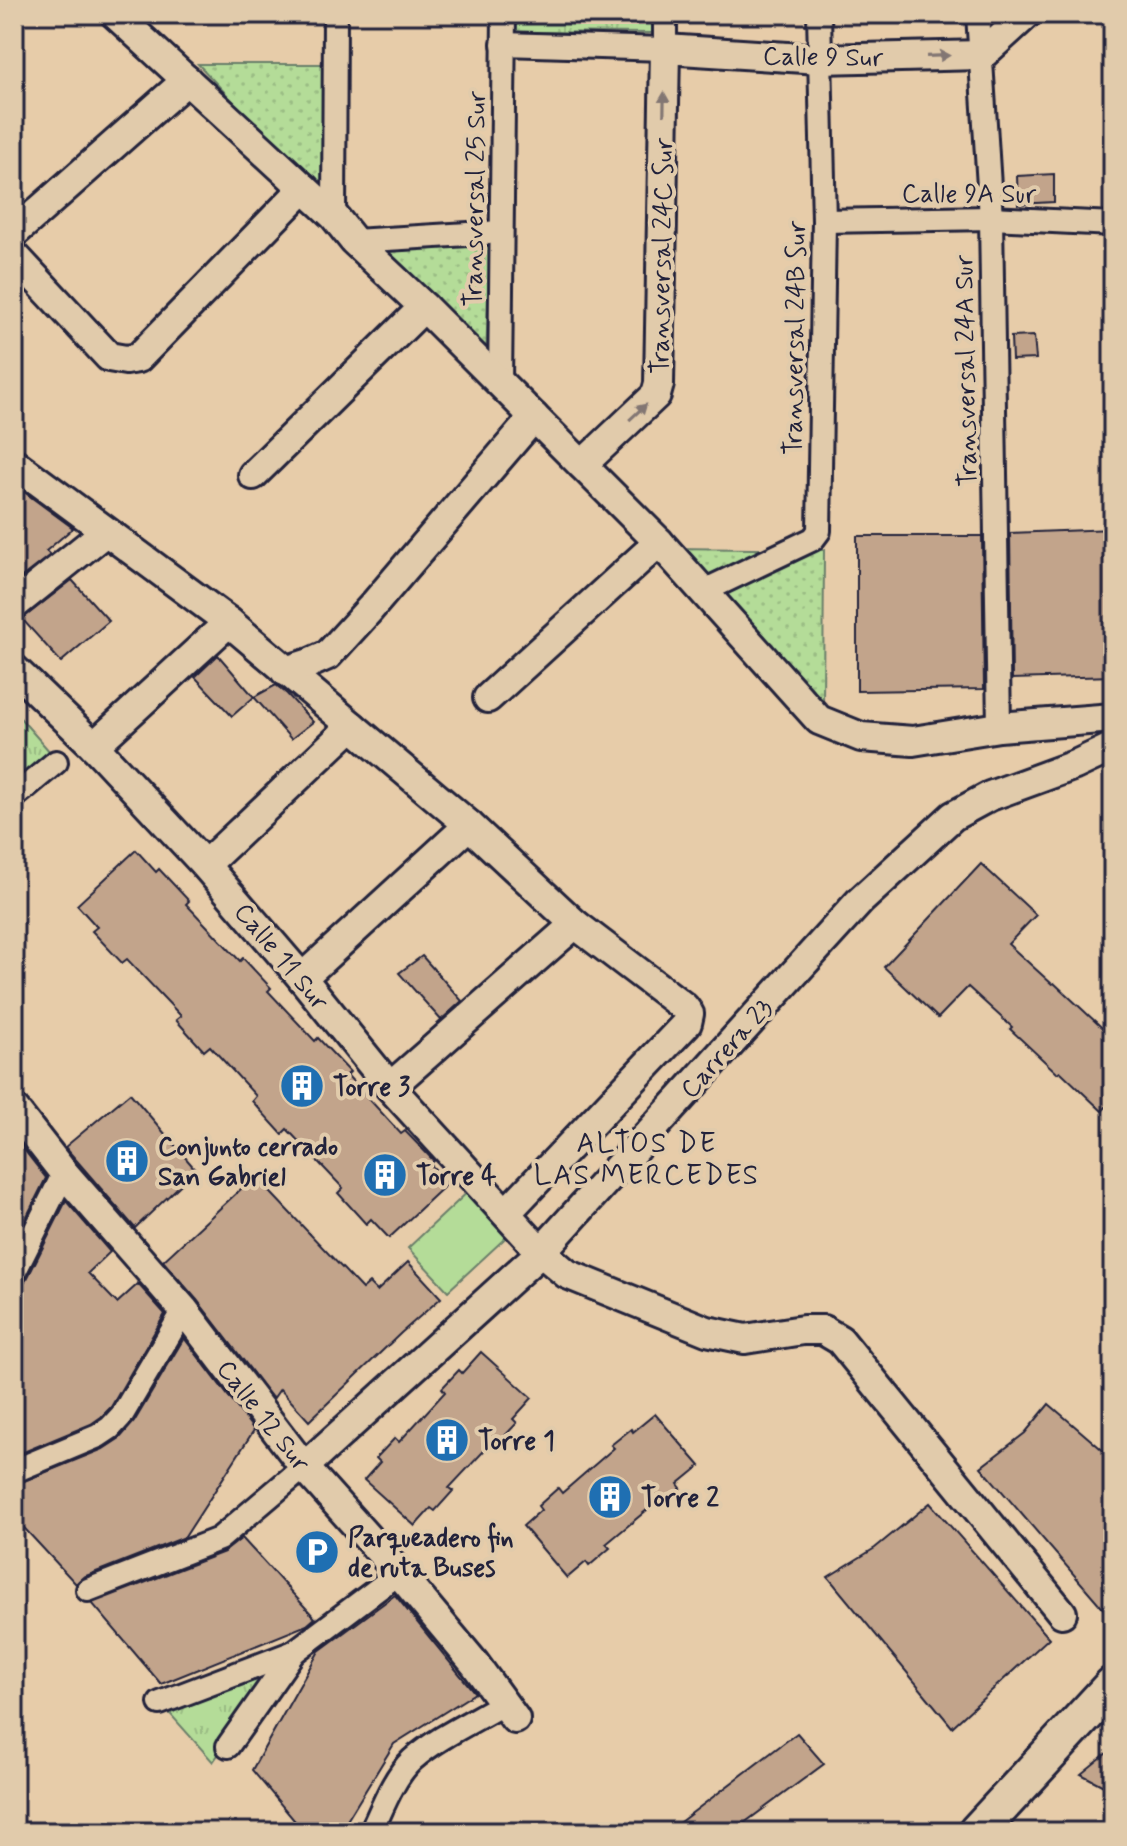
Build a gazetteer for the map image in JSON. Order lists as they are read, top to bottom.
{
  "streets": {
    "street": [
      "Calle 9 Sur",
      "Calle 9A Sur",
      "Transversal 25 Sur",
      "Transversal 24C Sur",
      "Transversal 24B Sur",
      "Transversal 24A Sur",
      "Calle 11 Sur",
      "Carrera 23",
      "Calle 12 Sur"
    ]
  },
  "crossings": [
    ["Calle 9 Sur", "Transversal 24C Sur"],
    ["Calle 9 Sur", "Transversal 24B Sur"],
    ["Calle 9 Sur", "Transversal 24A Sur"],
    ["Calle 9A Sur", "Transversal 24B Sur"],
    ["Calle 9A Sur", "Transversal 24A Sur"],
    ["Calle 11 Sur", "Carrera 23"],
    ["Carrera 23", "Calle 12 Sur"]
  ],
  "one_way": ["Calle 9 Sur", "Transversal 24C Sur"],
  "districts": ["ALTOS DE LAS MERCEDES"],
  "places": {
    "building": [
      "Torre 3",
      "Conjunto cerrado San Gabriel",
      "Torre 4",
      "Torre 1",
      "Torre 2"
    ],
    "parking": ["Parqueadero fin de ruta Buses"]
  }
}
